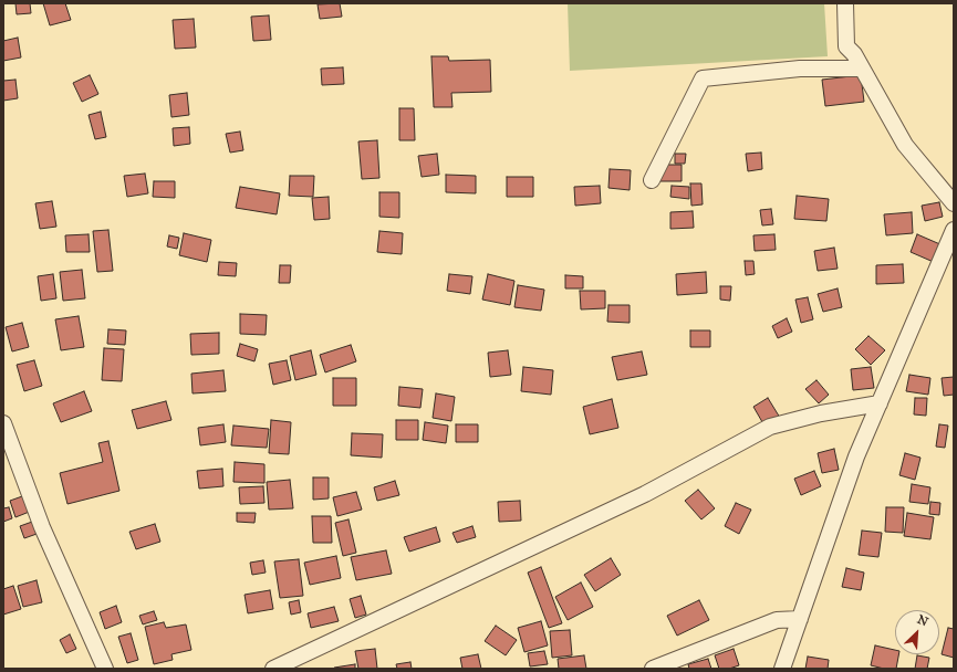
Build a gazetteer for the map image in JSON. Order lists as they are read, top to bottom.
{
  "north": "top right"
}
